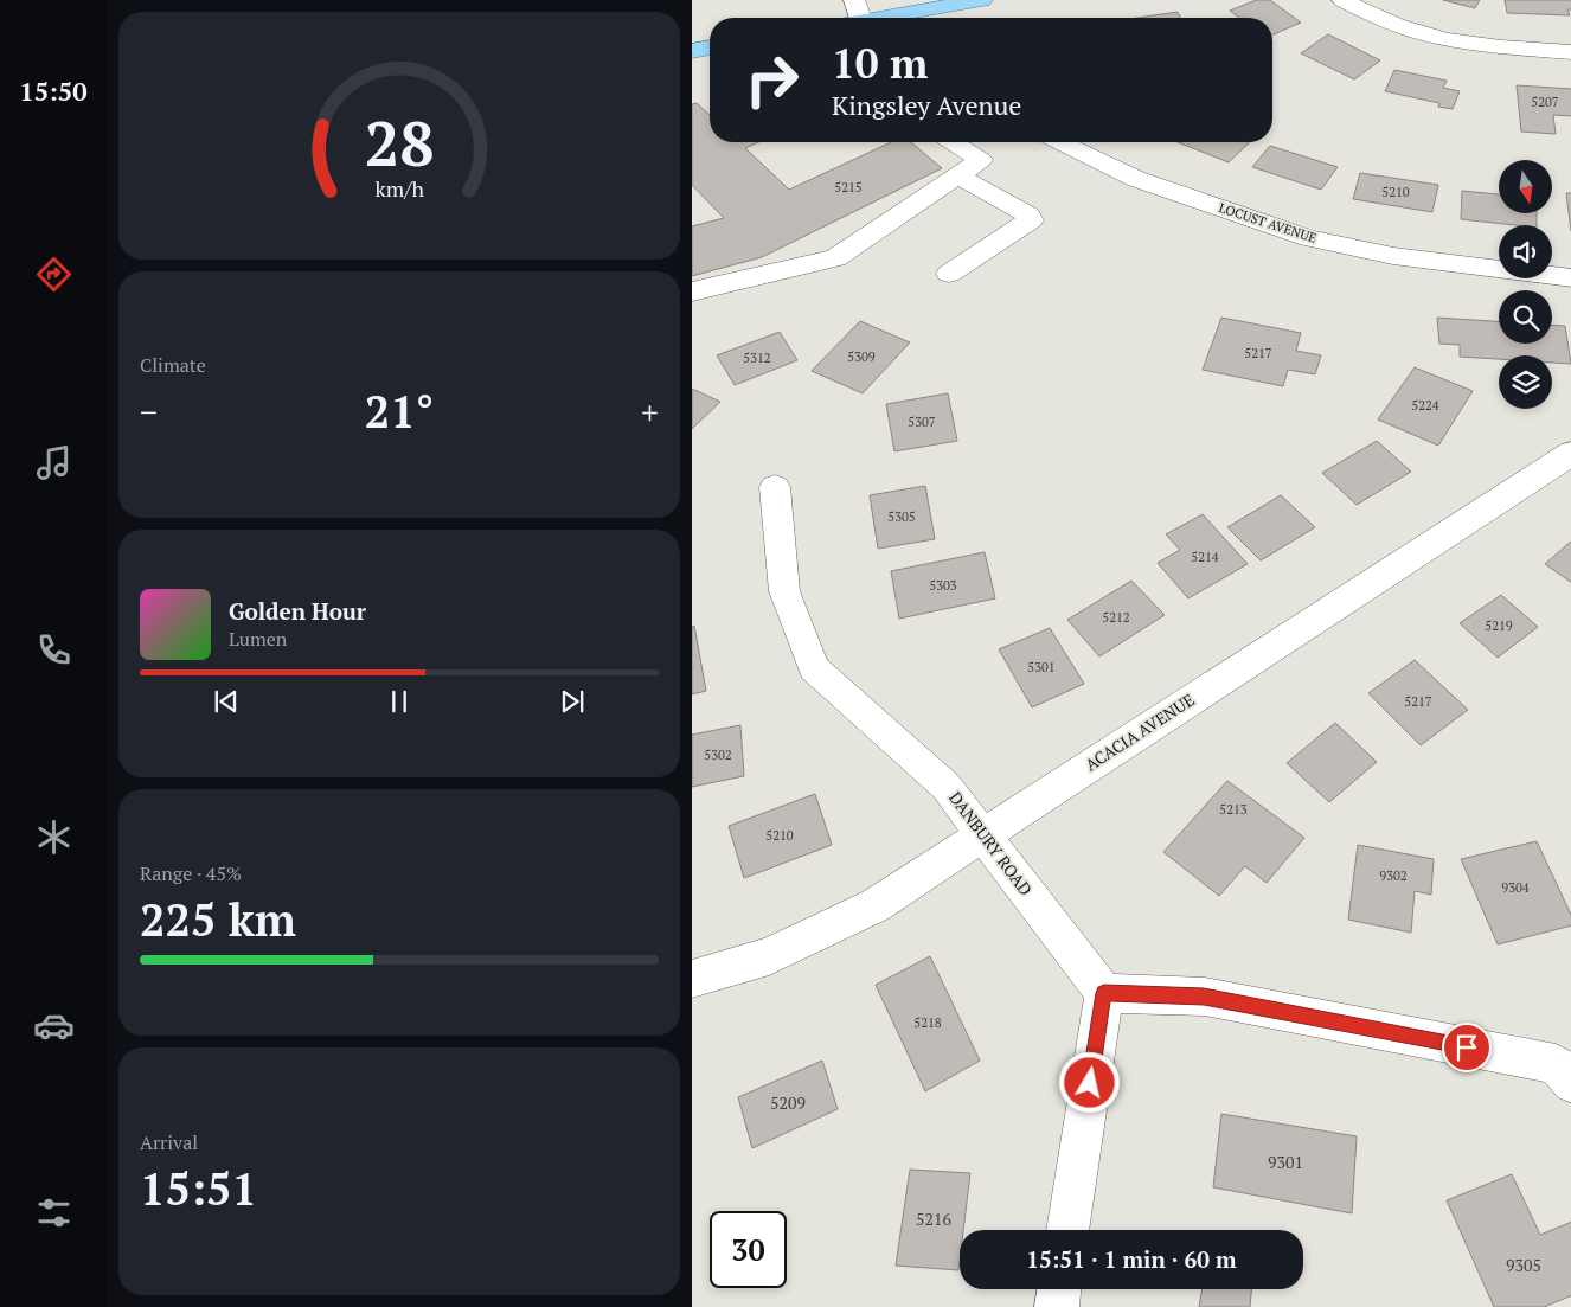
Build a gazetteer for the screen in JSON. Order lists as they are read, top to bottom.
{
  "streets": {
    "street": ["LOCUST AVENUE", "ACACIA AVENUE", "DANBURY ROAD"]
  },
  "crossings": [
    ["ACACIA AVENUE", "DANBURY ROAD"]
  ],
  "house_numbers": [
    "5207",
    "5215",
    "5210",
    "5217",
    "5309",
    "5312",
    "5224",
    "5307",
    "5305",
    "5214",
    "5303",
    "5212",
    "5219",
    "5301",
    "5217",
    "5302",
    "5213",
    "5210",
    "9302",
    "9304",
    "5218",
    "5209",
    "9301",
    "5216",
    "9305"
  ],
  "north": "bottom",
  "page": {
    "tabs": "15:50",
    "turn": ["10 m", "Kingsley Avenue"],
    "tile": [
      "Climate",
      ["Range · 45%", "225 km"],
      ["Arrival", "15:51"]
    ],
    "heat": ["−", "21°", "+"],
    "song": ["Golden Hour", "Lumen"],
    "limit": "30",
    "trip": "15:51 · 1 min · 60 m",
    "gauge": ["28", "km/h"]
  }
}
